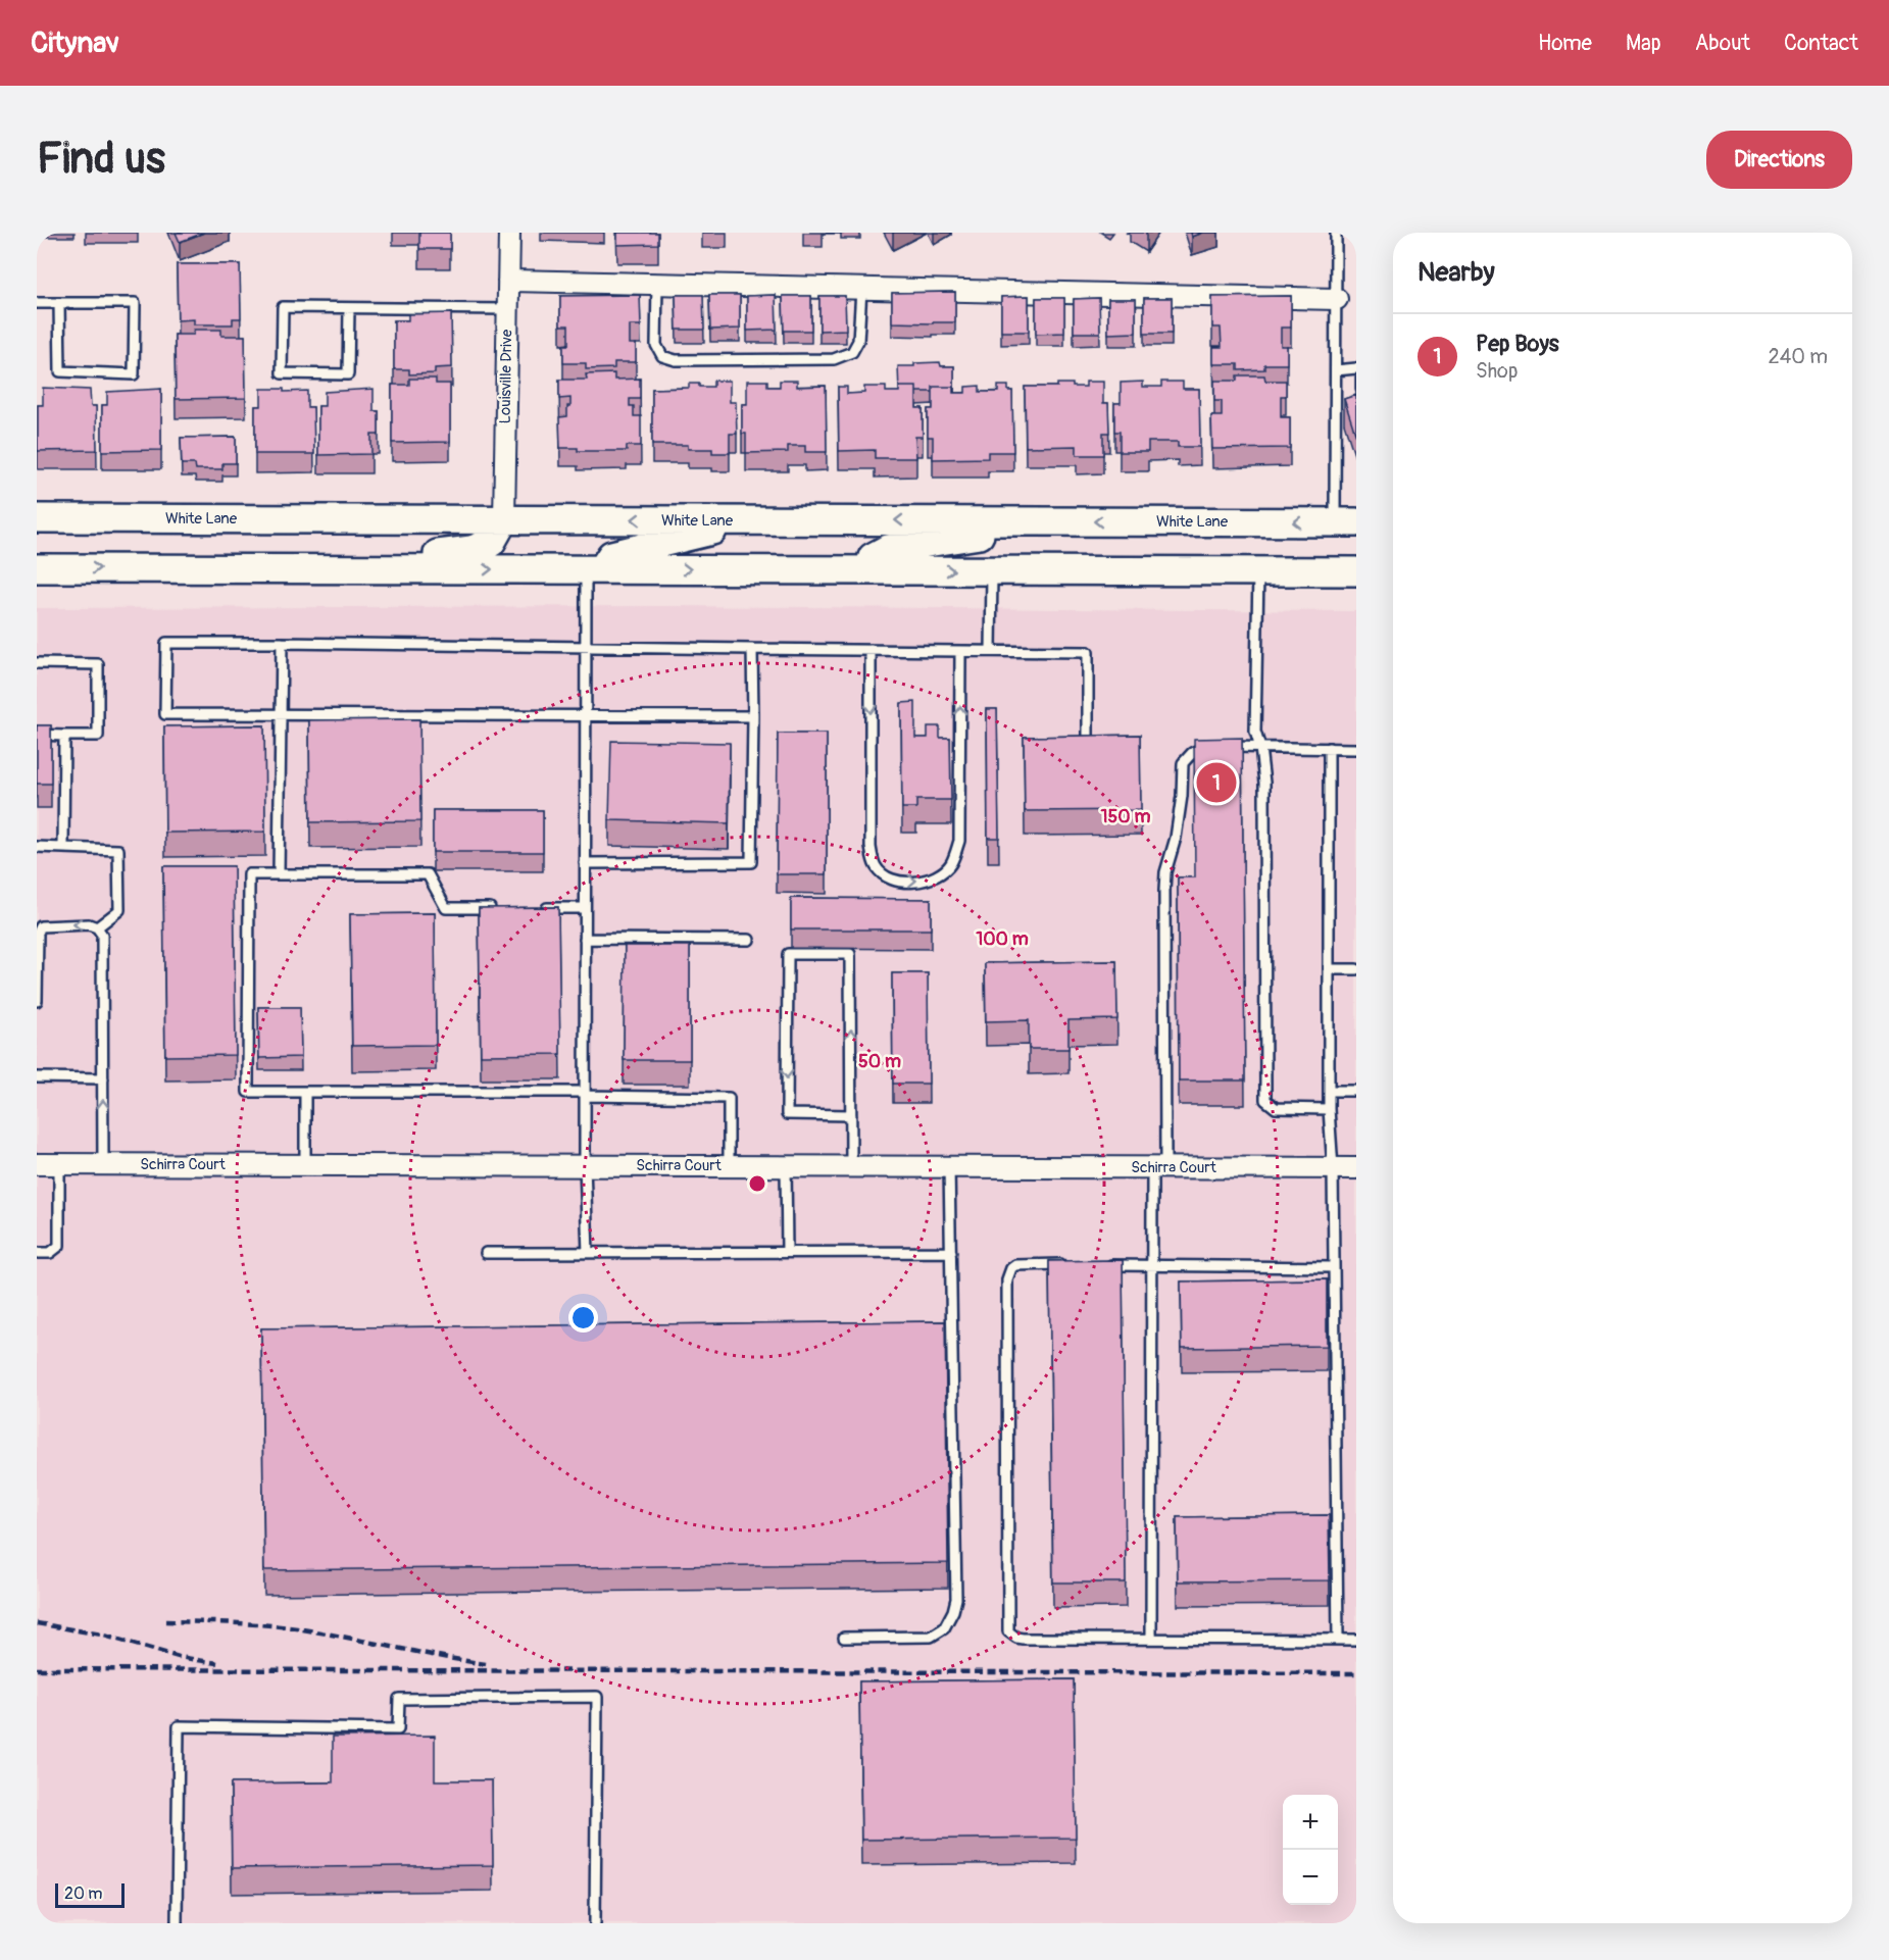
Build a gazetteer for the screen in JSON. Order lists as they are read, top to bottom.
{
  "streets": {
    "main road": ["White Lane"],
    "street": ["Louisville Drive", "Schirra Court"]
  },
  "crossings": [
    ["Louisville Drive", "White Lane"]
  ],
  "scale_bar": "20 m",
  "page": {
    "header": "Citynav",
    "nav": [
      "Home",
      "Map",
      "About",
      "Contact"
    ],
    "buttons": "Directions",
    "title": "Find us",
    "heading": "Nearby",
    "list": [
      {
        "mark": "1",
        "name": "Pep Boys",
        "note": "Shop",
        "value": "240 m"
      }
    ],
    "pins": "1",
    "map_buttons": ["+", "−"],
    "scale": "20 m"
  },
  "rings": ["150 m", "100 m", "50 m"]
}
